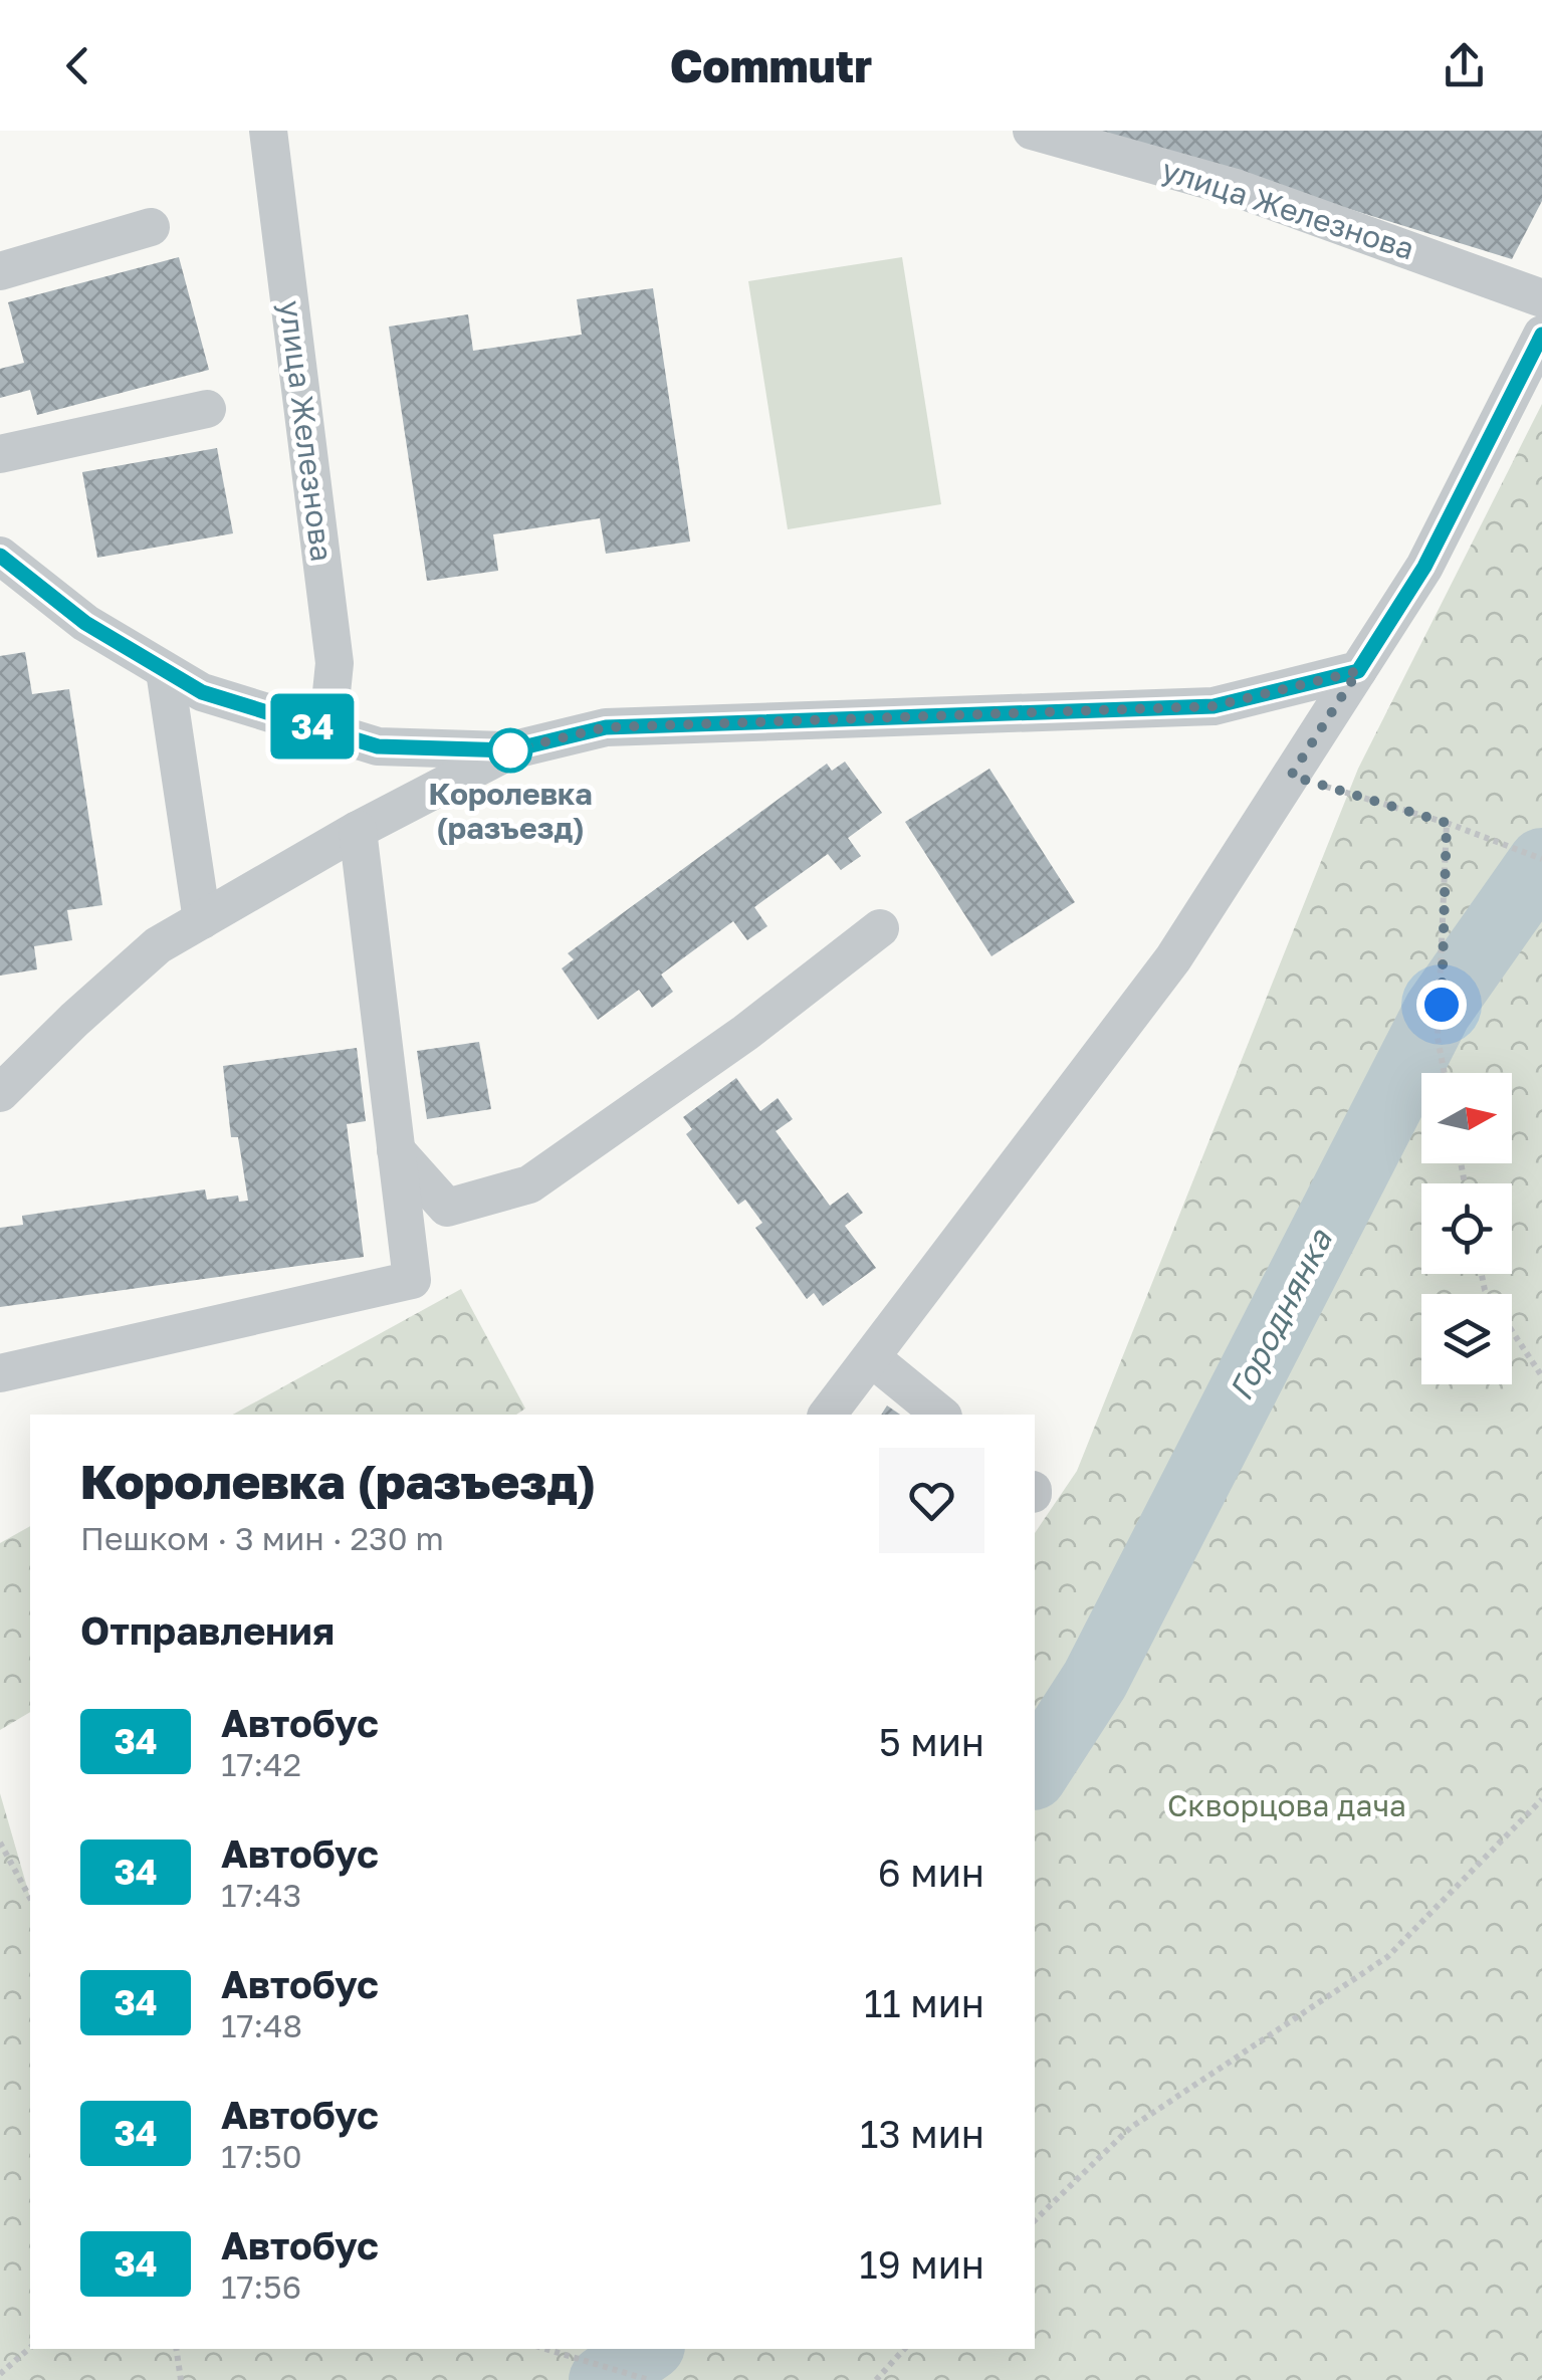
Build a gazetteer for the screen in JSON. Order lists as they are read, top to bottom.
{
  "streets": {
    "street": ["улица Железнова"]
  },
  "water": ["Городнянка"],
  "parks": ["Скворцова дача"],
  "places": ["Королевка (разъезд)"],
  "lines": ["bus line 34"],
  "north": "right",
  "page": {
    "header": "Commutr",
    "on_map": "34",
    "heading": [
      ["Королевка (разъезд)", "Пешком · 3 мин · 230 m"],
      "Отправления"
    ],
    "list": [
      {
        "mark": "34",
        "name": "Автобус",
        "note": "17:42",
        "value": "5 мин"
      },
      {
        "mark": "34",
        "name": "Автобус",
        "note": "17:43",
        "value": "6 мин"
      },
      {
        "mark": "34",
        "name": "Автобус",
        "note": "17:48",
        "value": "11 мин"
      },
      {
        "mark": "34",
        "name": "Автобус",
        "note": "17:50",
        "value": "13 мин"
      },
      {
        "mark": "34",
        "name": "Автобус",
        "note": "17:56",
        "value": "19 мин"
      }
    ]
  }
}
